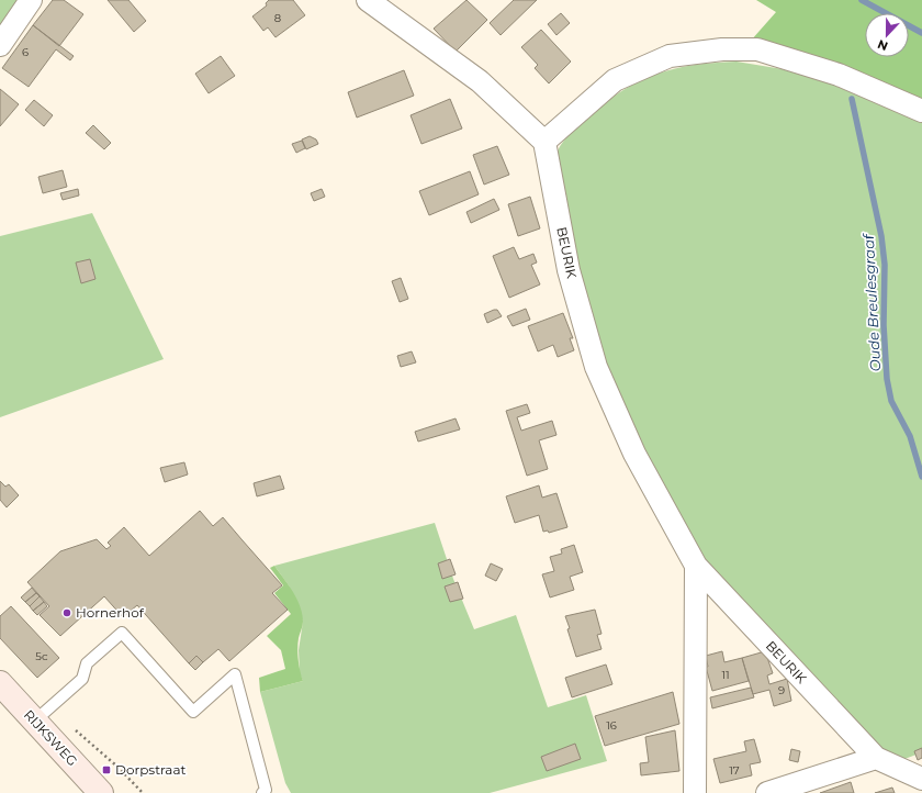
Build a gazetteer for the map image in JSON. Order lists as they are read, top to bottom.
{
  "streets": {
    "main road": ["RIJKSWEG"],
    "street": ["BEURIK"]
  },
  "water": ["Oude Breulesgraaf"],
  "places": {
    "other": ["Hornerhof"],
    "transit": ["Dorpstraat"]
  },
  "house_numbers": [
    "8",
    "6",
    "5c",
    "11",
    "9",
    "16",
    "17"
  ],
  "north": "bottom"
}
